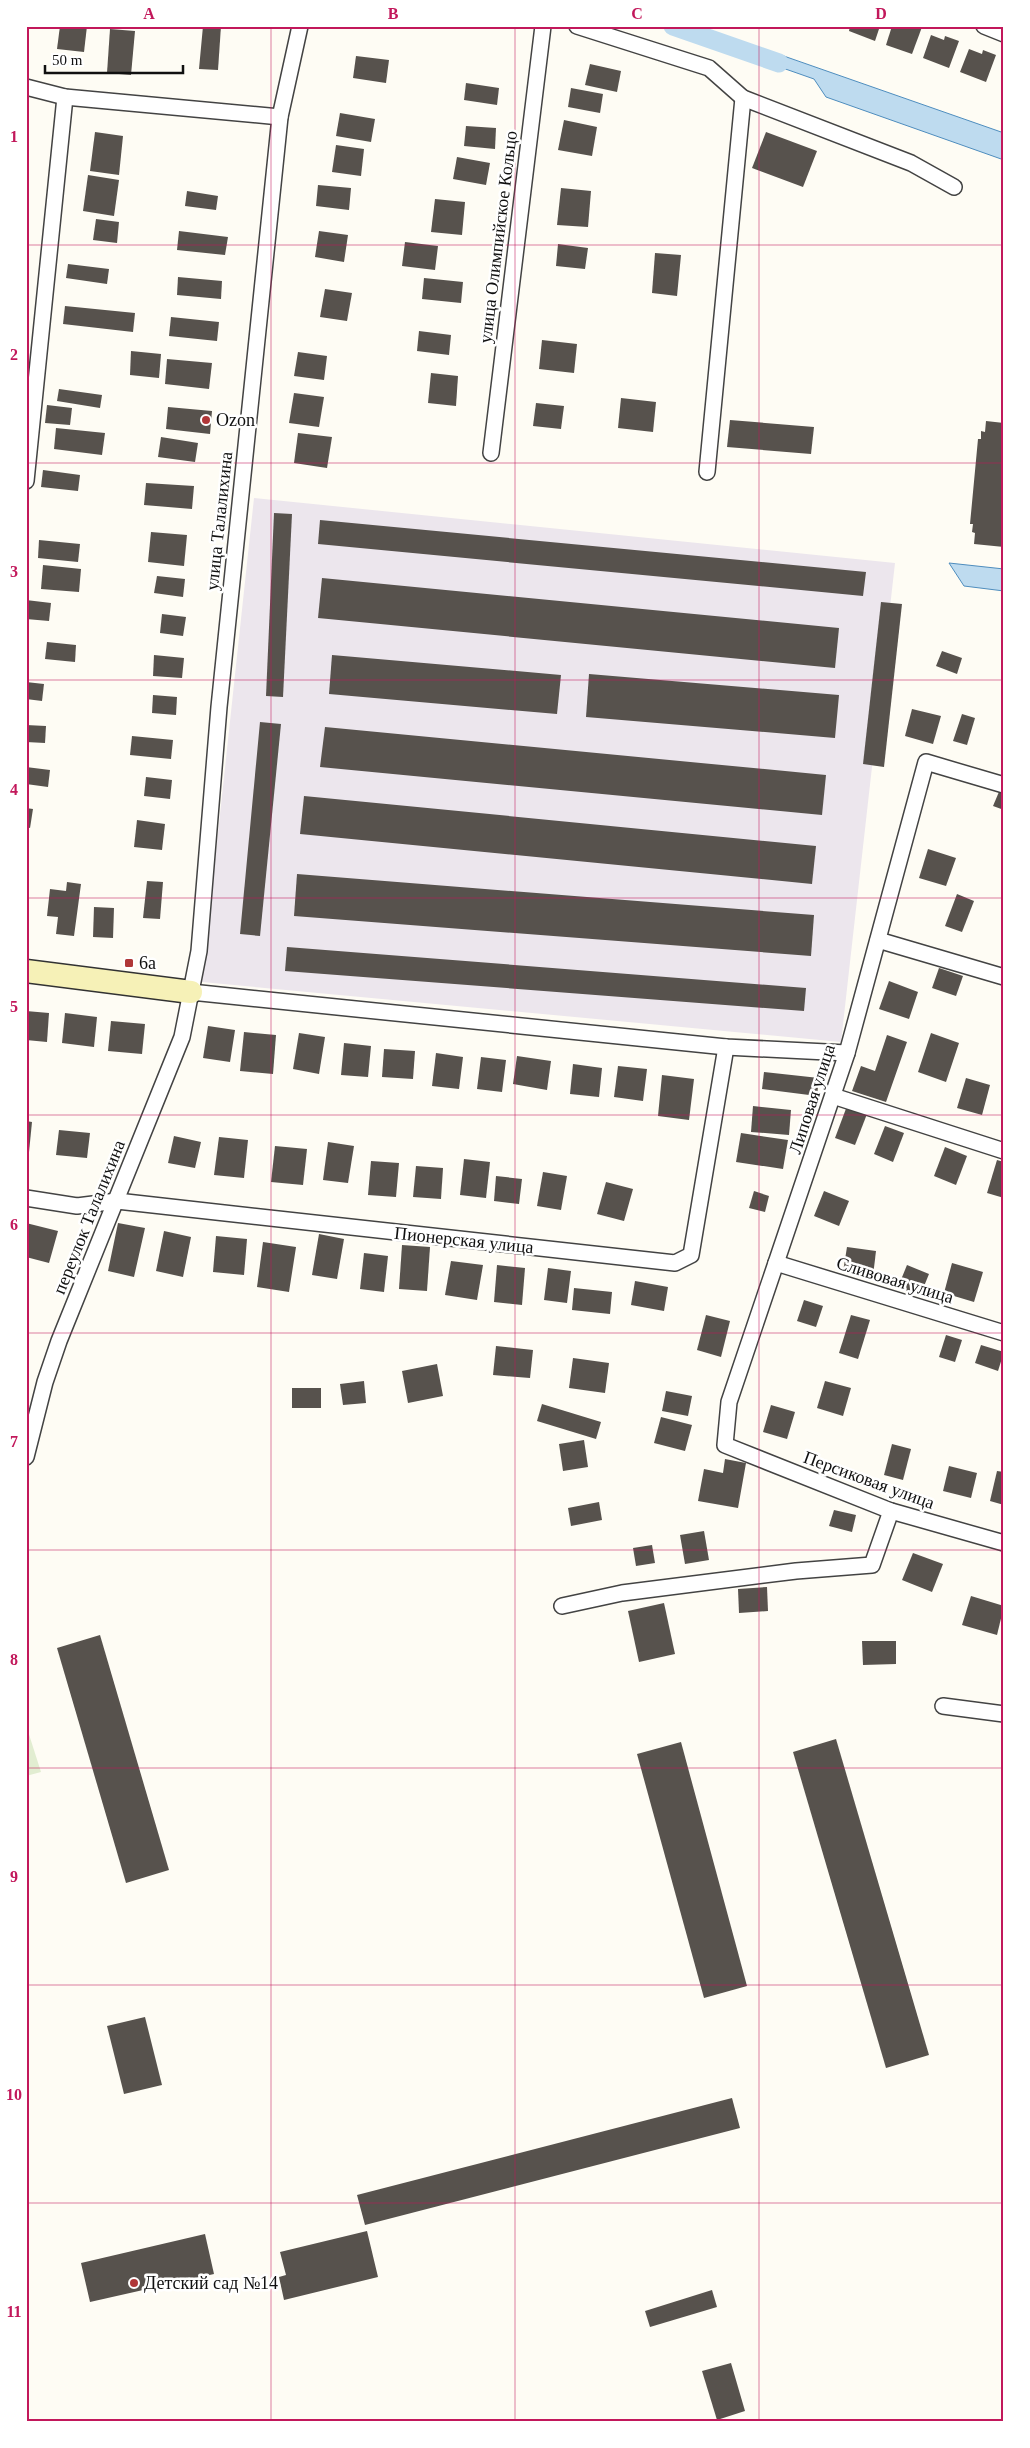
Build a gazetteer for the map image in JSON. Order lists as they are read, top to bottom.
{
  "streets": {
    "street": [
      "улица Олимпийское Кольцо",
      "улица Талалихина",
      "Липовая улица",
      "переулок Талалихина",
      "Пионерская улица",
      "Сливовая улица",
      "Персиковая улица"
    ]
  },
  "crossings": [
    ["улица Талалихина", "переулок Талалихина"],
    ["Липовая улица", "Сливовая улица"],
    ["Липовая улица", "Персиковая улица"],
    ["переулок Талалихина", "Пионерская улица"]
  ],
  "places": {
    "other": ["Ozon", "Детский сад №14"],
    "transit": ["6а"]
  },
  "scale_bar": "50 m",
  "grid": {
    "columns": [
      "A",
      "B",
      "C",
      "D"
    ],
    "rows": [
      "1",
      "2",
      "3",
      "4",
      "5",
      "6",
      "7",
      "8",
      "9",
      "10",
      "11"
    ]
  }
}
